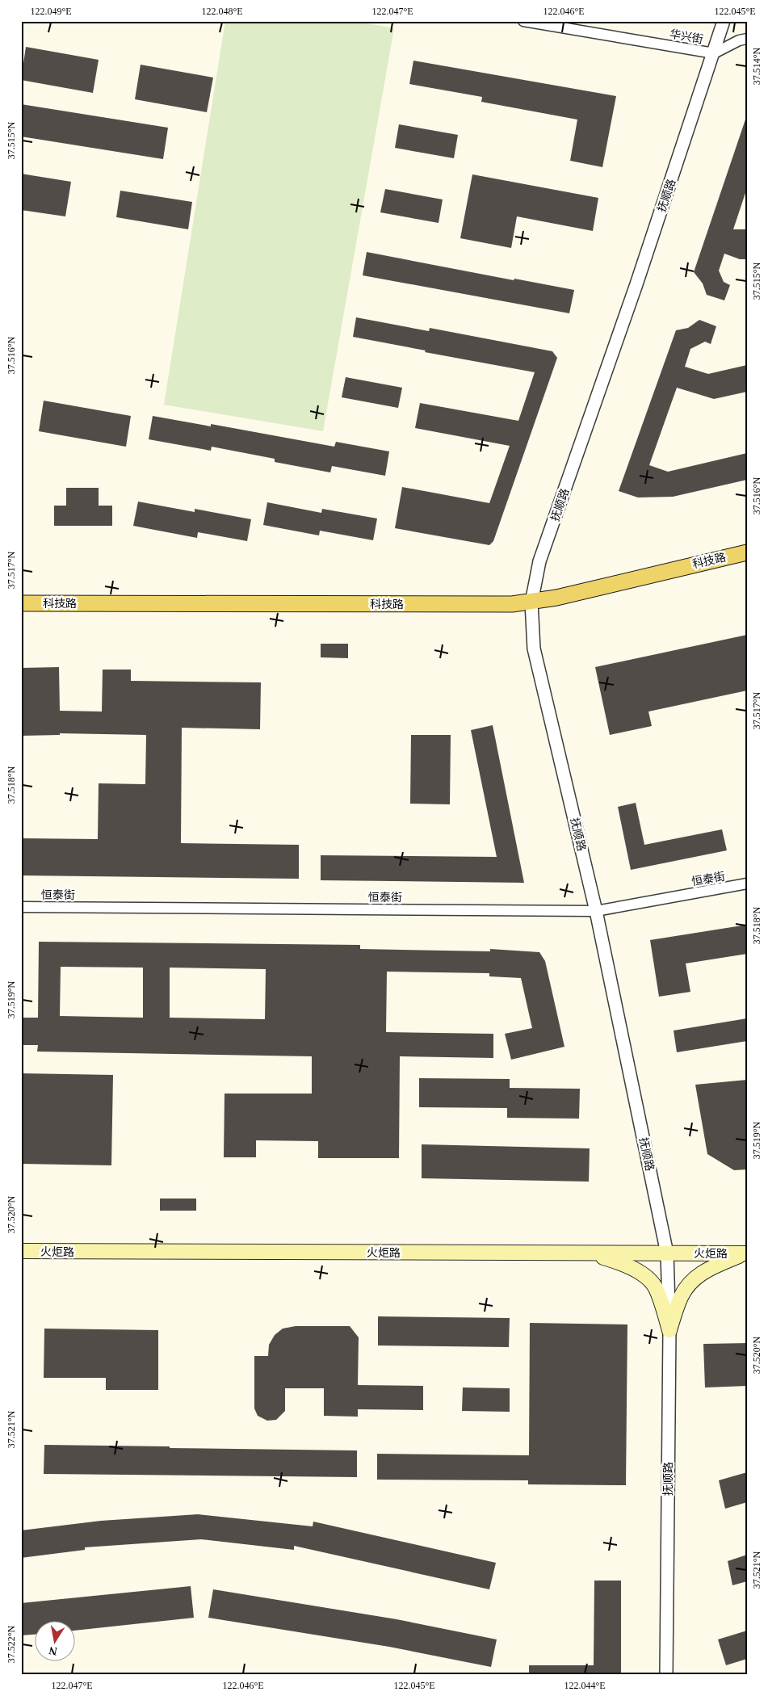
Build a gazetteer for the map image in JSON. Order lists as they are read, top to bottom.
{
  "streets": {
    "main road": ["科技路", "火炬路"],
    "street": ["华兴街", "抚顺路", "恒泰街"]
  },
  "crossings": [
    ["华兴街", "抚顺路"],
    ["抚顺路", "科技路"],
    ["抚顺路", "恒泰街"],
    ["抚顺路", "火炬路"]
  ],
  "north": "bottom",
  "coordinates": [
    "122.049°E",
    "122.048°E",
    "122.047°E",
    "122.046°E",
    "122.045°E",
    "37.514°N",
    "37.515°N",
    "37.516°N",
    "37.517°N",
    "37.518°N",
    "37.519°N",
    "37.520°N",
    "37.521°N",
    "37.522°N",
    "122.044°E"
  ]
}
